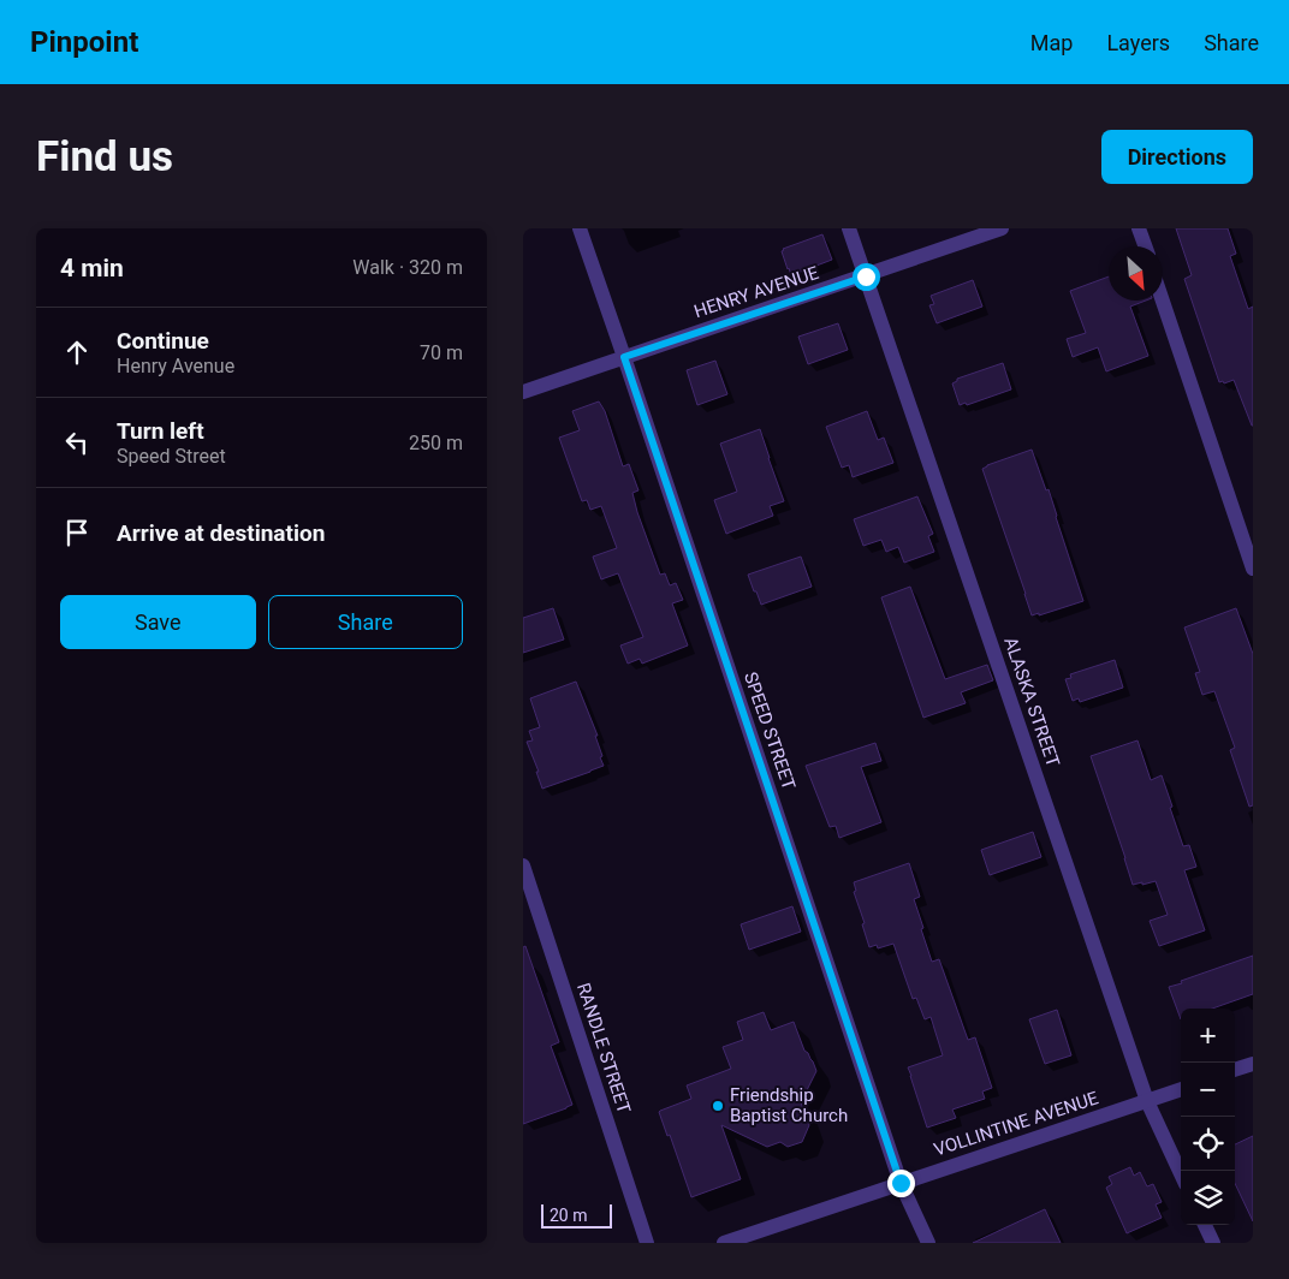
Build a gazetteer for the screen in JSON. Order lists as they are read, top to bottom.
{
  "streets": {
    "street": [
      "HENRY AVENUE",
      "ALASKA STREET",
      "SPEED STREET",
      "RANDLE STREET",
      "VOLLINTINE AVENUE"
    ]
  },
  "crossings": [
    ["HENRY AVENUE", "ALASKA STREET"],
    ["HENRY AVENUE", "SPEED STREET"],
    ["ALASKA STREET", "VOLLINTINE AVENUE"],
    ["SPEED STREET", "VOLLINTINE AVENUE"]
  ],
  "places": ["Friendship Baptist Church"],
  "scale_bar": "20 m",
  "north": "bottom right",
  "page": {
    "header": "Pinpoint",
    "nav": ["Map", "Layers", "Share"],
    "buttons": [
      "Directions",
      ["Save", "Share"]
    ],
    "title": "Find us",
    "heading": ["4 min", "Walk · 320 m"],
    "list": [
      ["Continue", "Henry Avenue", "70 m"],
      ["Turn left", "Speed Street", "250 m"],
      "Arrive at destination"
    ],
    "map_buttons": ["+", "−"],
    "scale": "20 m"
  }
}
